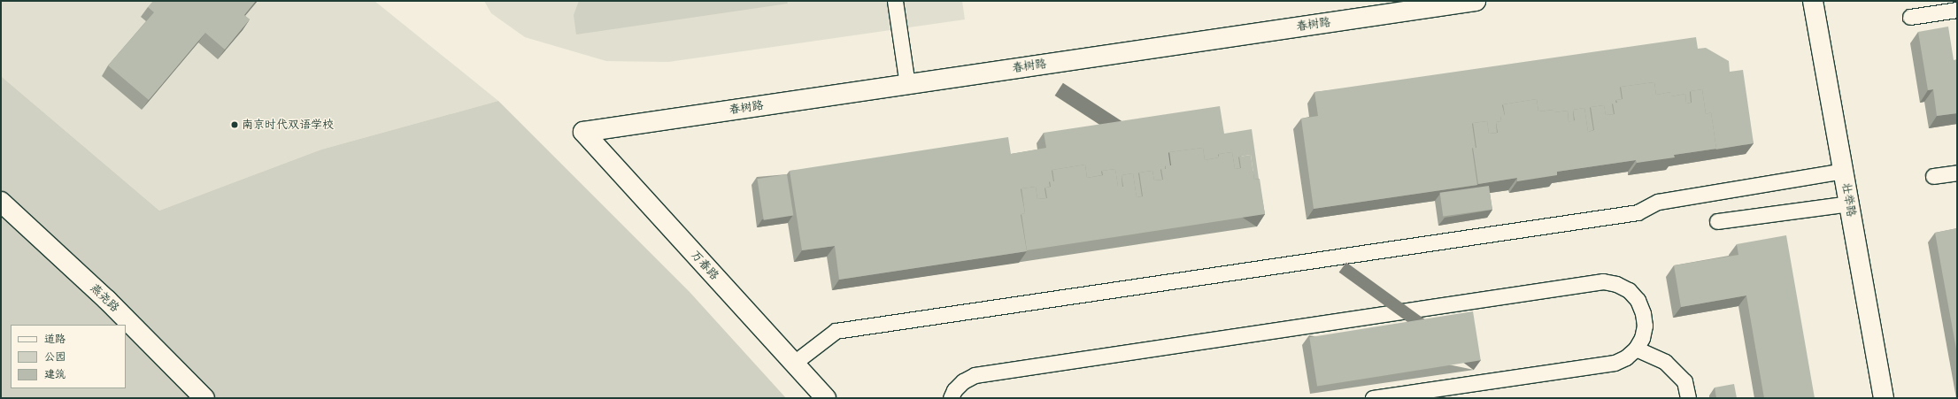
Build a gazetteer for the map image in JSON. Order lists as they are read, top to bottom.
{
  "streets": {
    "street": [
      "春树路",
      "壮举路",
      "万春路",
      "燕尧路"
    ]
  },
  "crossings": [
    ["春树路", "万春路"]
  ],
  "places": ["南京时代双语学校"],
  "legend": ["道路", "公园", "建筑"]
}
